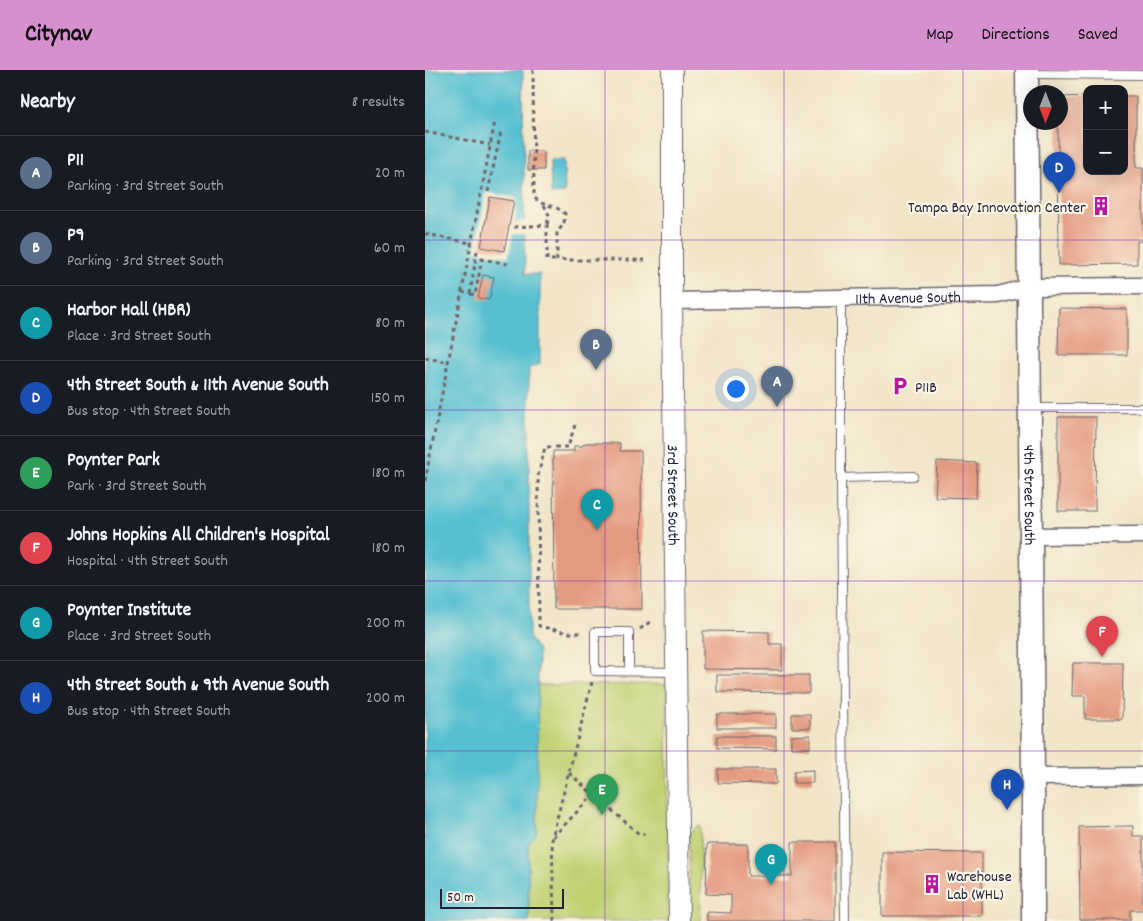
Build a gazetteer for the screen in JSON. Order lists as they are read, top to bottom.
{
  "streets": {
    "main road": ["4th Street South"],
    "street": ["11th Avenue South", "3rd Street South"]
  },
  "crossings": [
    ["11th Avenue South", "3rd Street South"],
    ["11th Avenue South", "4th Street South"]
  ],
  "places": {
    "building": ["Tampa Bay Innovation Center", "Warehouse Lab (WHL)"],
    "parking": ["P11B"]
  },
  "scale_bar": "50 m",
  "north": "bottom",
  "page": {
    "header": "Citynav",
    "nav": ["Map", "Directions", "Saved"],
    "heading": ["Nearby", "8 results"],
    "map_buttons": ["+", "−"],
    "list": [
      {
        "mark": "A",
        "name": "P11",
        "note": "Parking · 3rd Street South",
        "value": "20 m"
      },
      {
        "mark": "B",
        "name": "P9",
        "note": "Parking · 3rd Street South",
        "value": "60 m"
      },
      {
        "mark": "C",
        "name": "Harbor Hall (HBR)",
        "note": "Place · 3rd Street South",
        "value": "80 m"
      },
      {
        "mark": "D",
        "name": "4th Street South & 11th Avenue South",
        "note": "Bus stop · 4th Street South",
        "value": "150 m"
      },
      {
        "mark": "E",
        "name": "Poynter Park",
        "note": "Park · 3rd Street South",
        "value": "180 m"
      },
      {
        "mark": "F",
        "name": "Johns Hopkins All Children's Hospital",
        "note": "Hospital · 4th Street South",
        "value": "180 m"
      },
      {
        "mark": "G",
        "name": "Poynter Institute",
        "note": "Place · 3rd Street South",
        "value": "200 m"
      },
      {
        "mark": "H",
        "name": "4th Street South & 9th Avenue South",
        "note": "Bus stop · 4th Street South",
        "value": "200 m"
      }
    ],
    "pins": [
      "D",
      "B",
      "A",
      "C",
      "F",
      "H",
      "E",
      "G"
    ],
    "scale": "50 m"
  }
}
